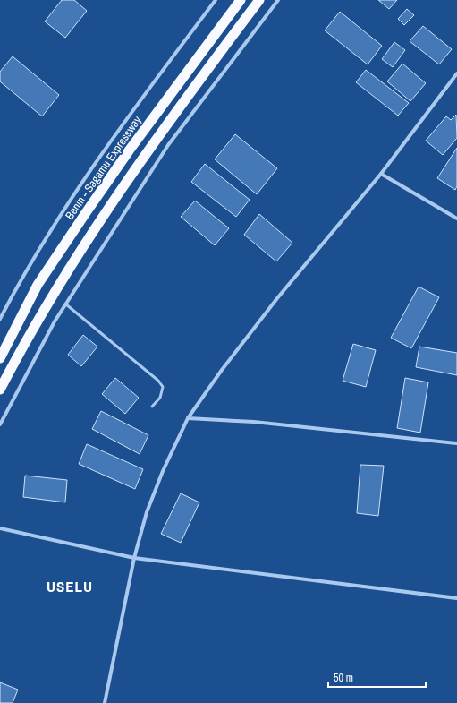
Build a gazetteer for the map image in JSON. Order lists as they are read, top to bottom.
{
  "streets": {
    "highway": ["Benin - Sagamu Expressway"]
  },
  "districts": ["USELU"],
  "scale_bar": "50 m"
}
